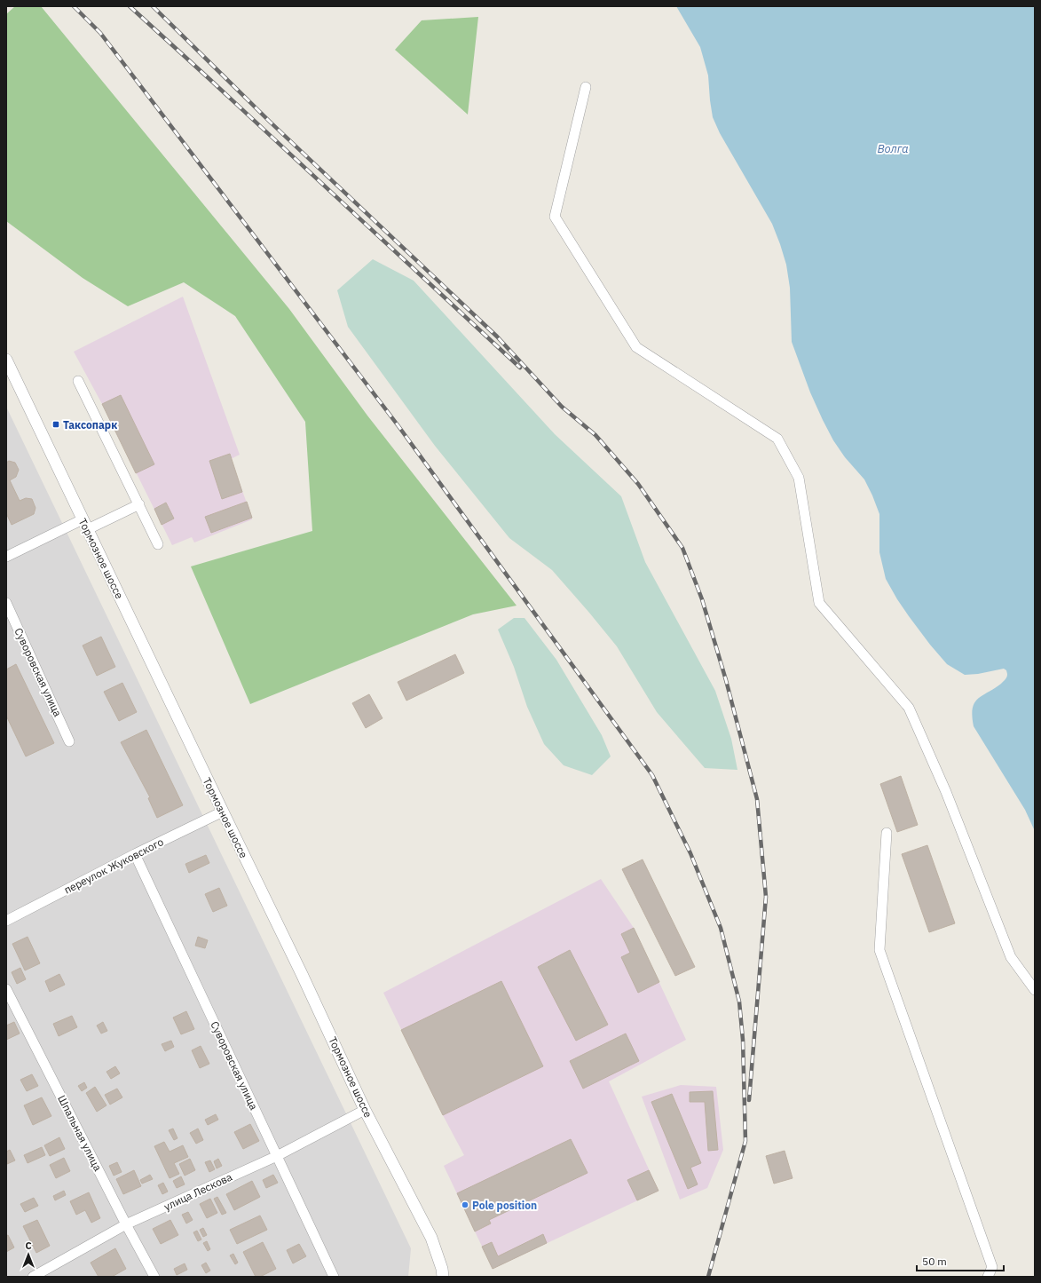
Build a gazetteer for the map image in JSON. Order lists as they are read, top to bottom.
{
  "streets": {
    "street": [
      "Тормозное шоссе",
      "Суворовская улица",
      "переулок Жуковского",
      "Шпальная улица",
      "улица Лескова"
    ]
  },
  "crossings": [
    ["Тормозное шоссе", "переулок Жуковского"],
    ["Тормозное шоссе", "улица Лескова"],
    ["Суворовская улица", "переулок Жуковского"],
    ["Суворовская улица", "улица Лескова"],
    ["Шпальная улица", "улица Лескова"]
  ],
  "water": ["Волга"],
  "places": {
    "transit": ["Таксопарк"],
    "other": ["Pole position"]
  },
  "scale_bar": "50 m",
  "north": "top"
}
